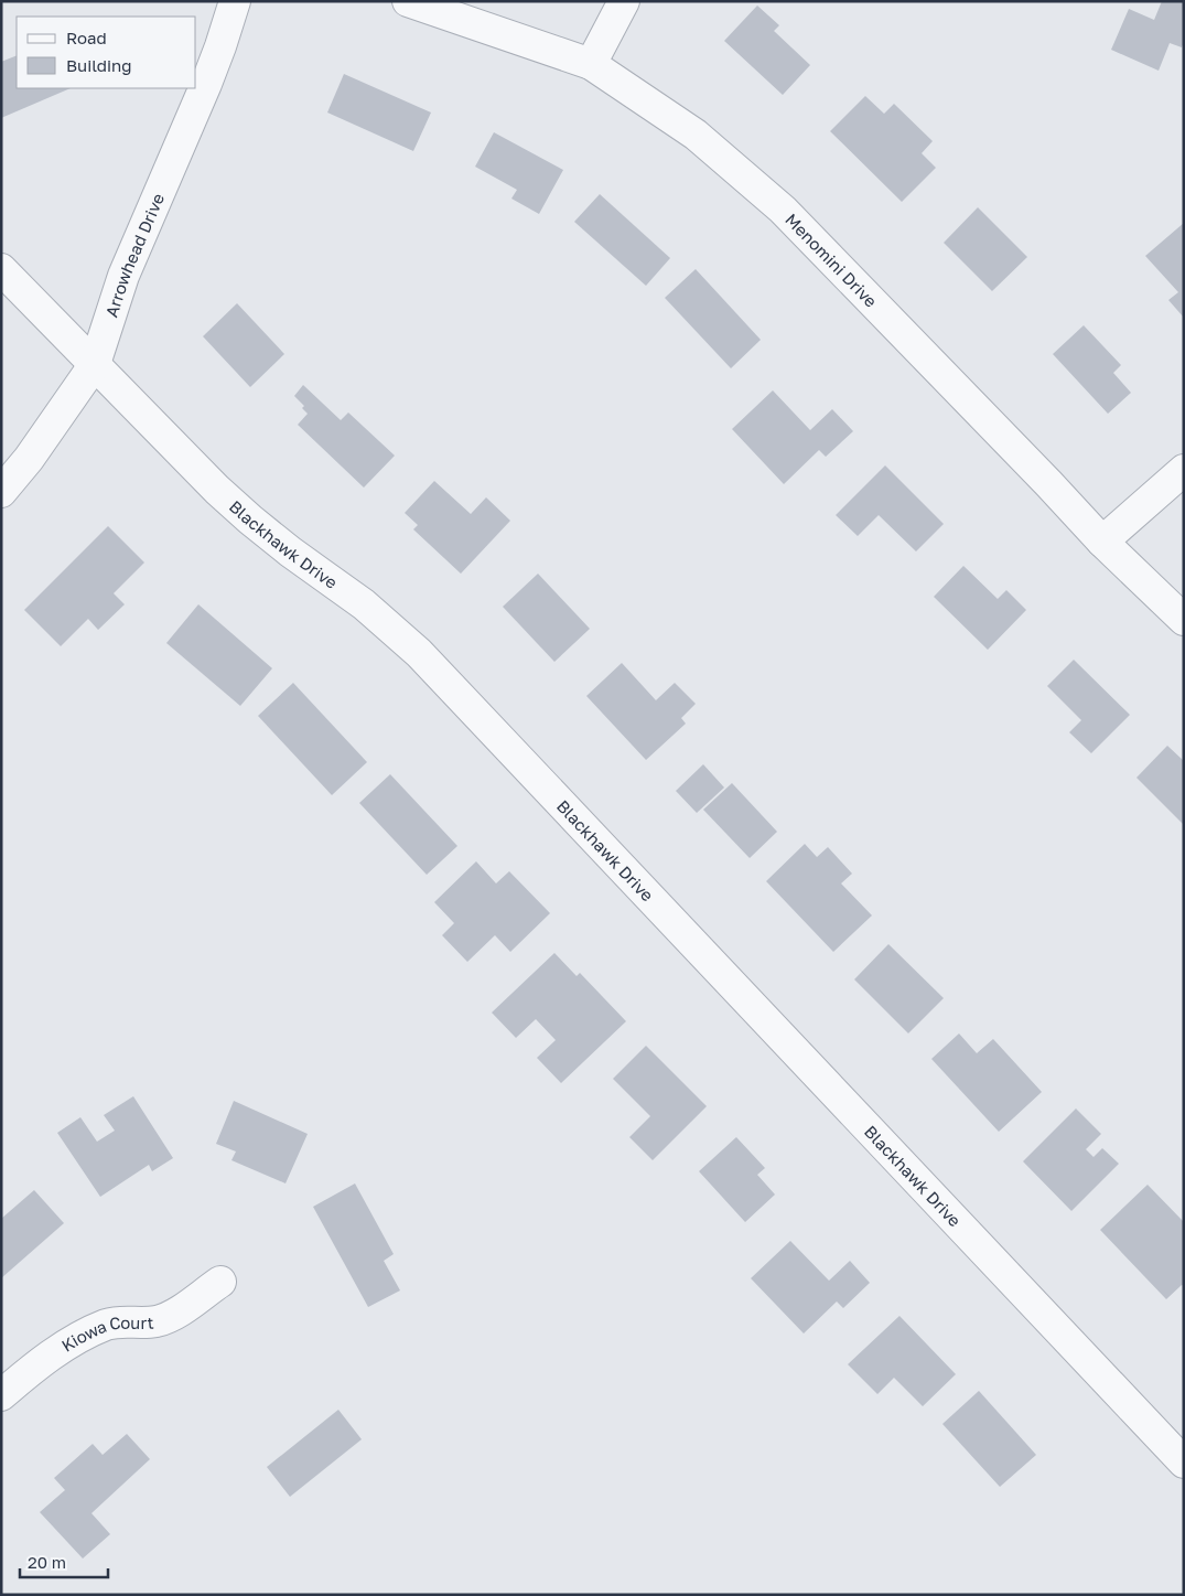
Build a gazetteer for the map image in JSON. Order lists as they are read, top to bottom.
{
  "streets": {
    "street": [
      "Arrowhead Drive",
      "Menomini Drive",
      "Blackhawk Drive",
      "Kiowa Court"
    ]
  },
  "crossings": [
    ["Arrowhead Drive", "Blackhawk Drive"]
  ],
  "legend": ["Road", "Building"],
  "scale_bar": "20 m"
}
